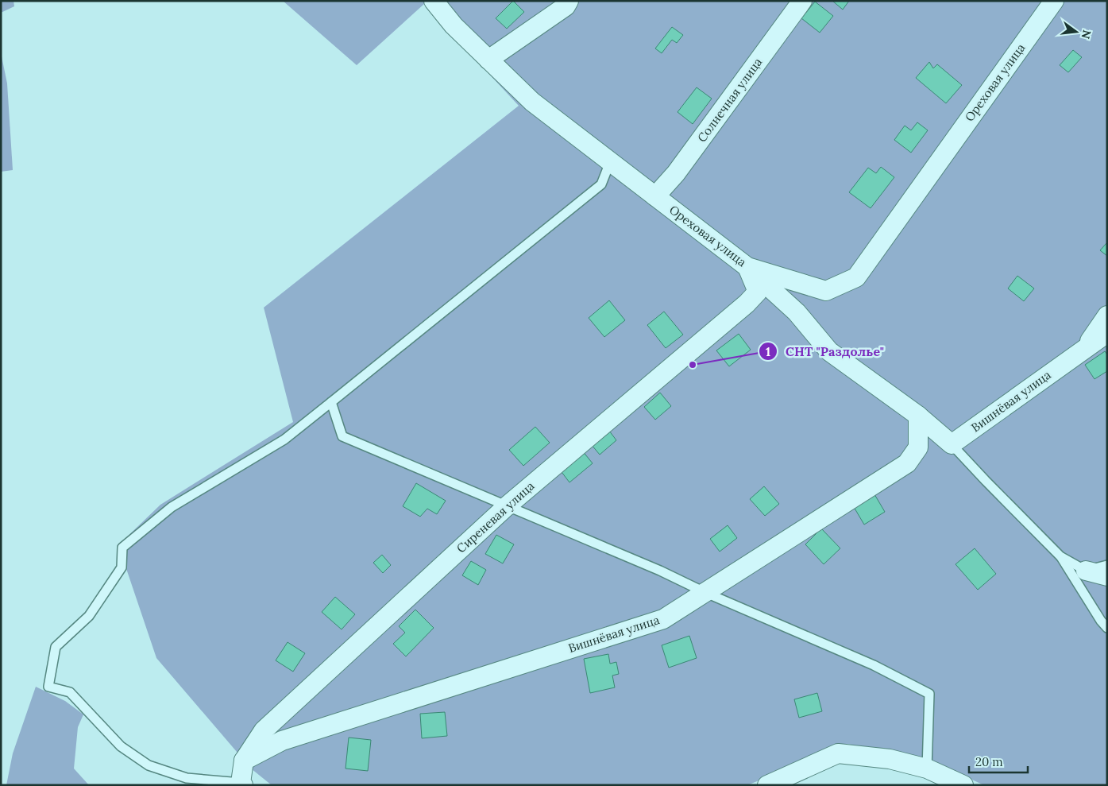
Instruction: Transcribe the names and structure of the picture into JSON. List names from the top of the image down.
{
  "streets": {
    "street": [
      "Ореховая улица",
      "Солнечная улица",
      "Вишнёвая улица",
      "Сиреневая улица"
    ]
  },
  "crossings": [
    ["Ореховая улица", "Солнечная улица"],
    ["Ореховая улица", "Сиреневая улица"],
    ["Вишнёвая улица", "Сиреневая улица"]
  ],
  "places": ["СНТ \"Раздолье\""],
  "scale_bar": "20 m",
  "north": "right"
}
